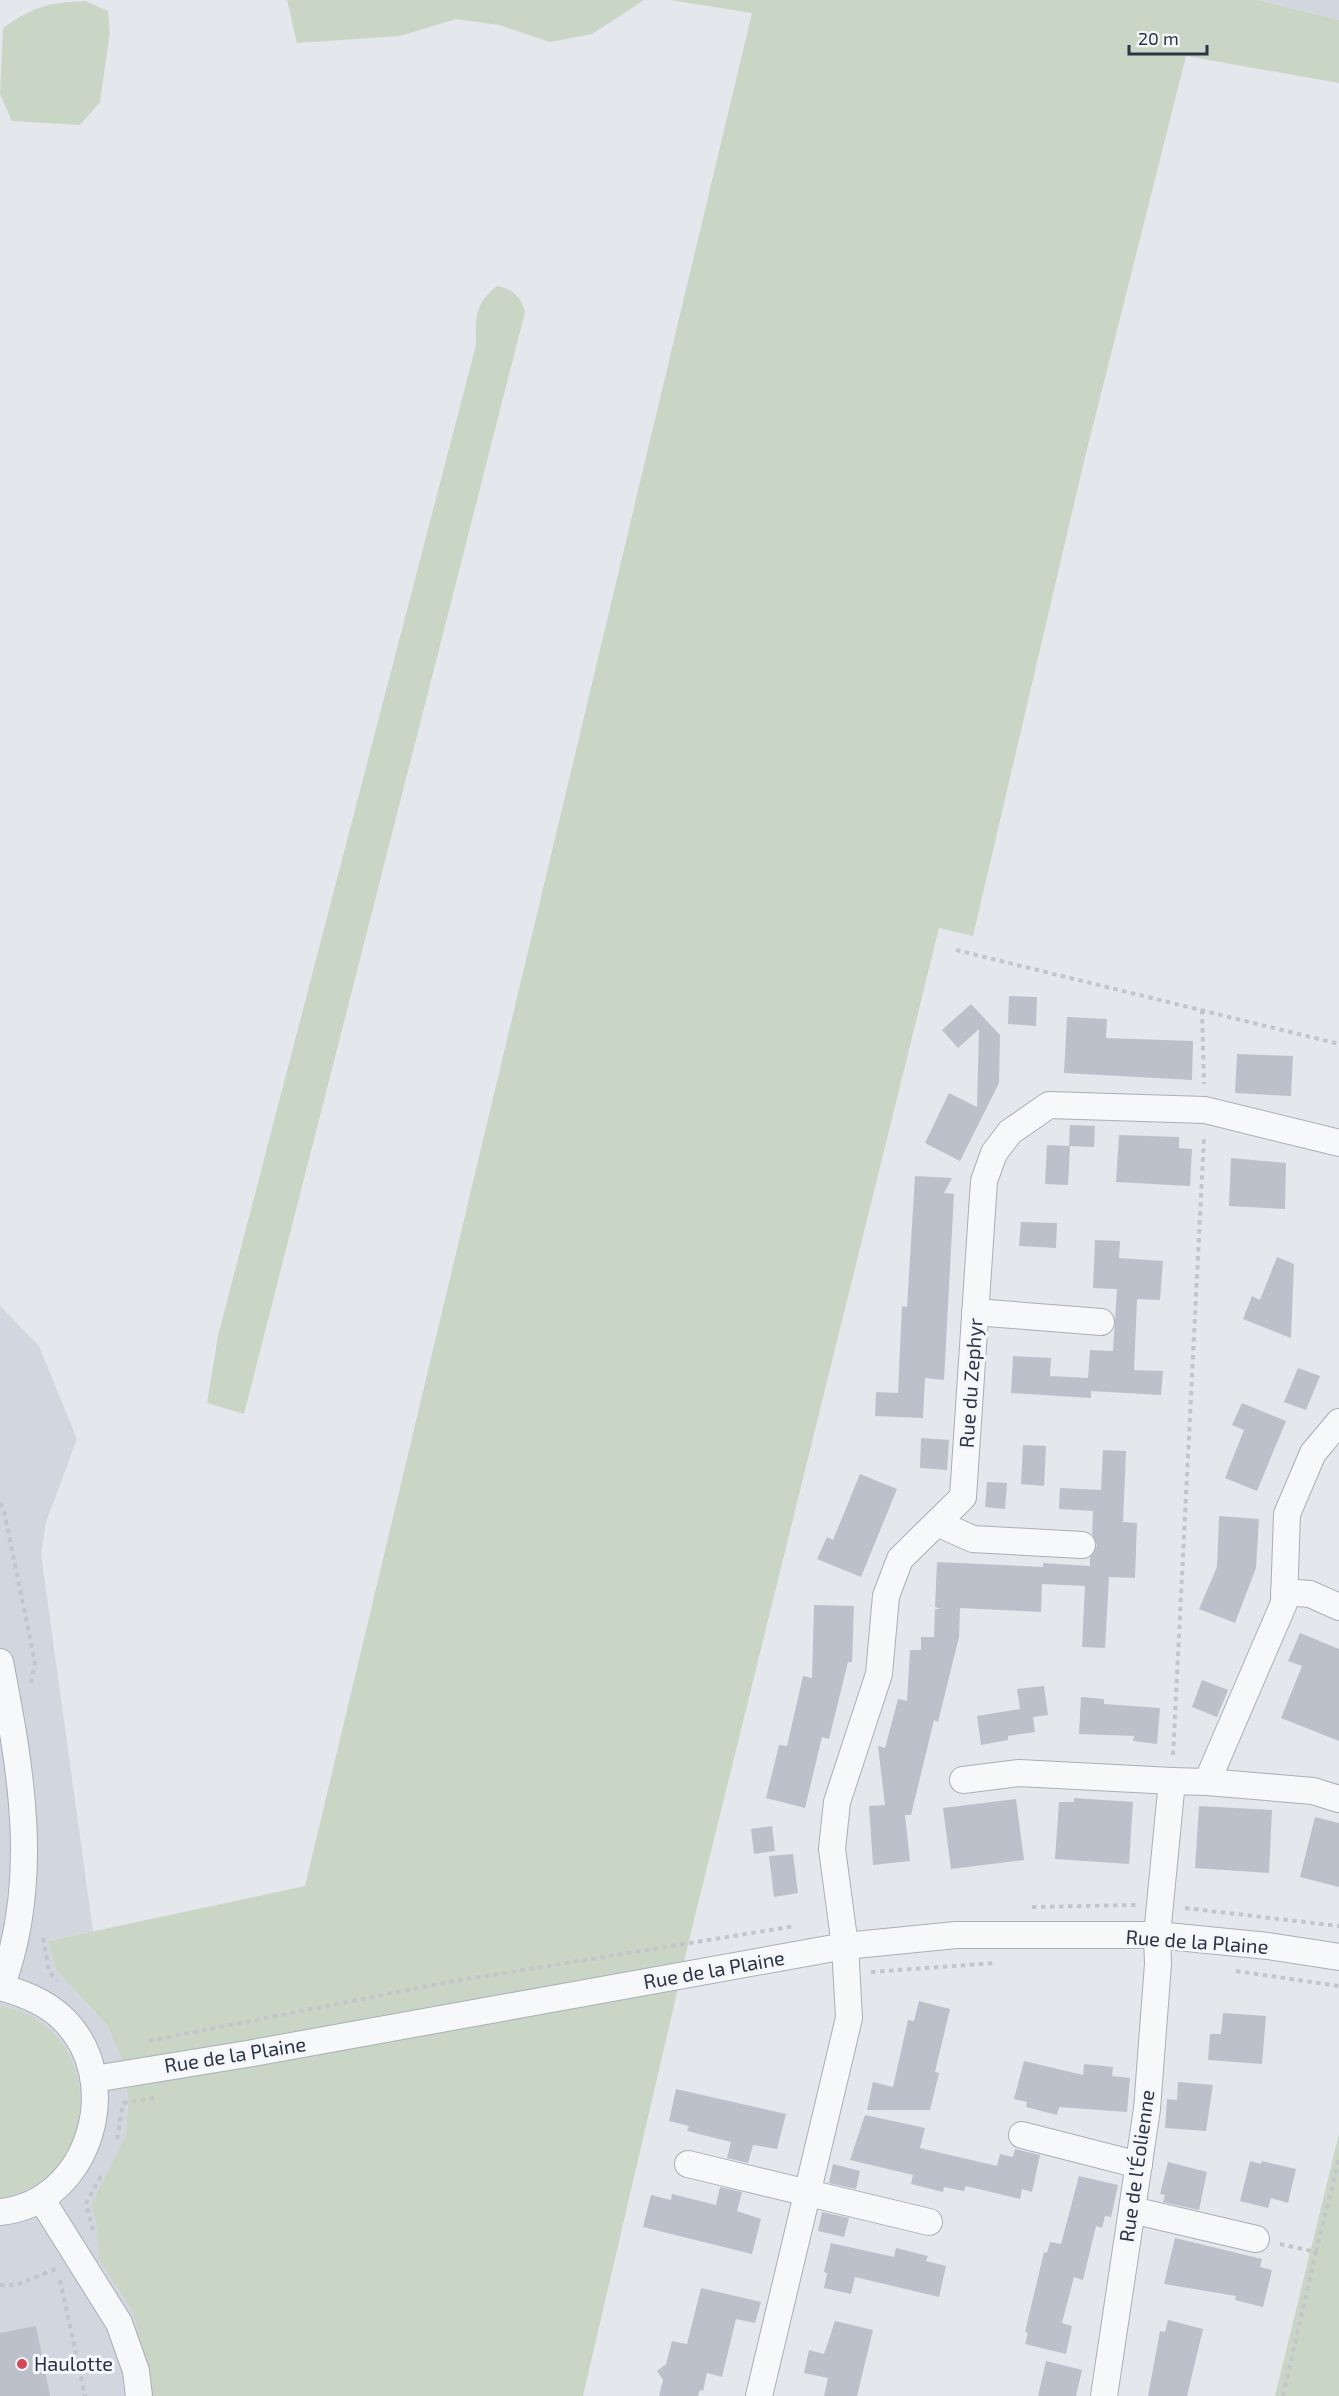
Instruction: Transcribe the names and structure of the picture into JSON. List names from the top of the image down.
{
  "streets": {
    "street": ["Rue du Zephyr", "Rue de la Plaine", "Rue de l'Éolienne"]
  },
  "crossings": [
    ["Rue du Zephyr", "Rue de la Plaine"],
    ["Rue de la Plaine", "Rue de l'Éolienne"]
  ],
  "places": ["Haulotte"],
  "scale_bar": "20 m"
}
